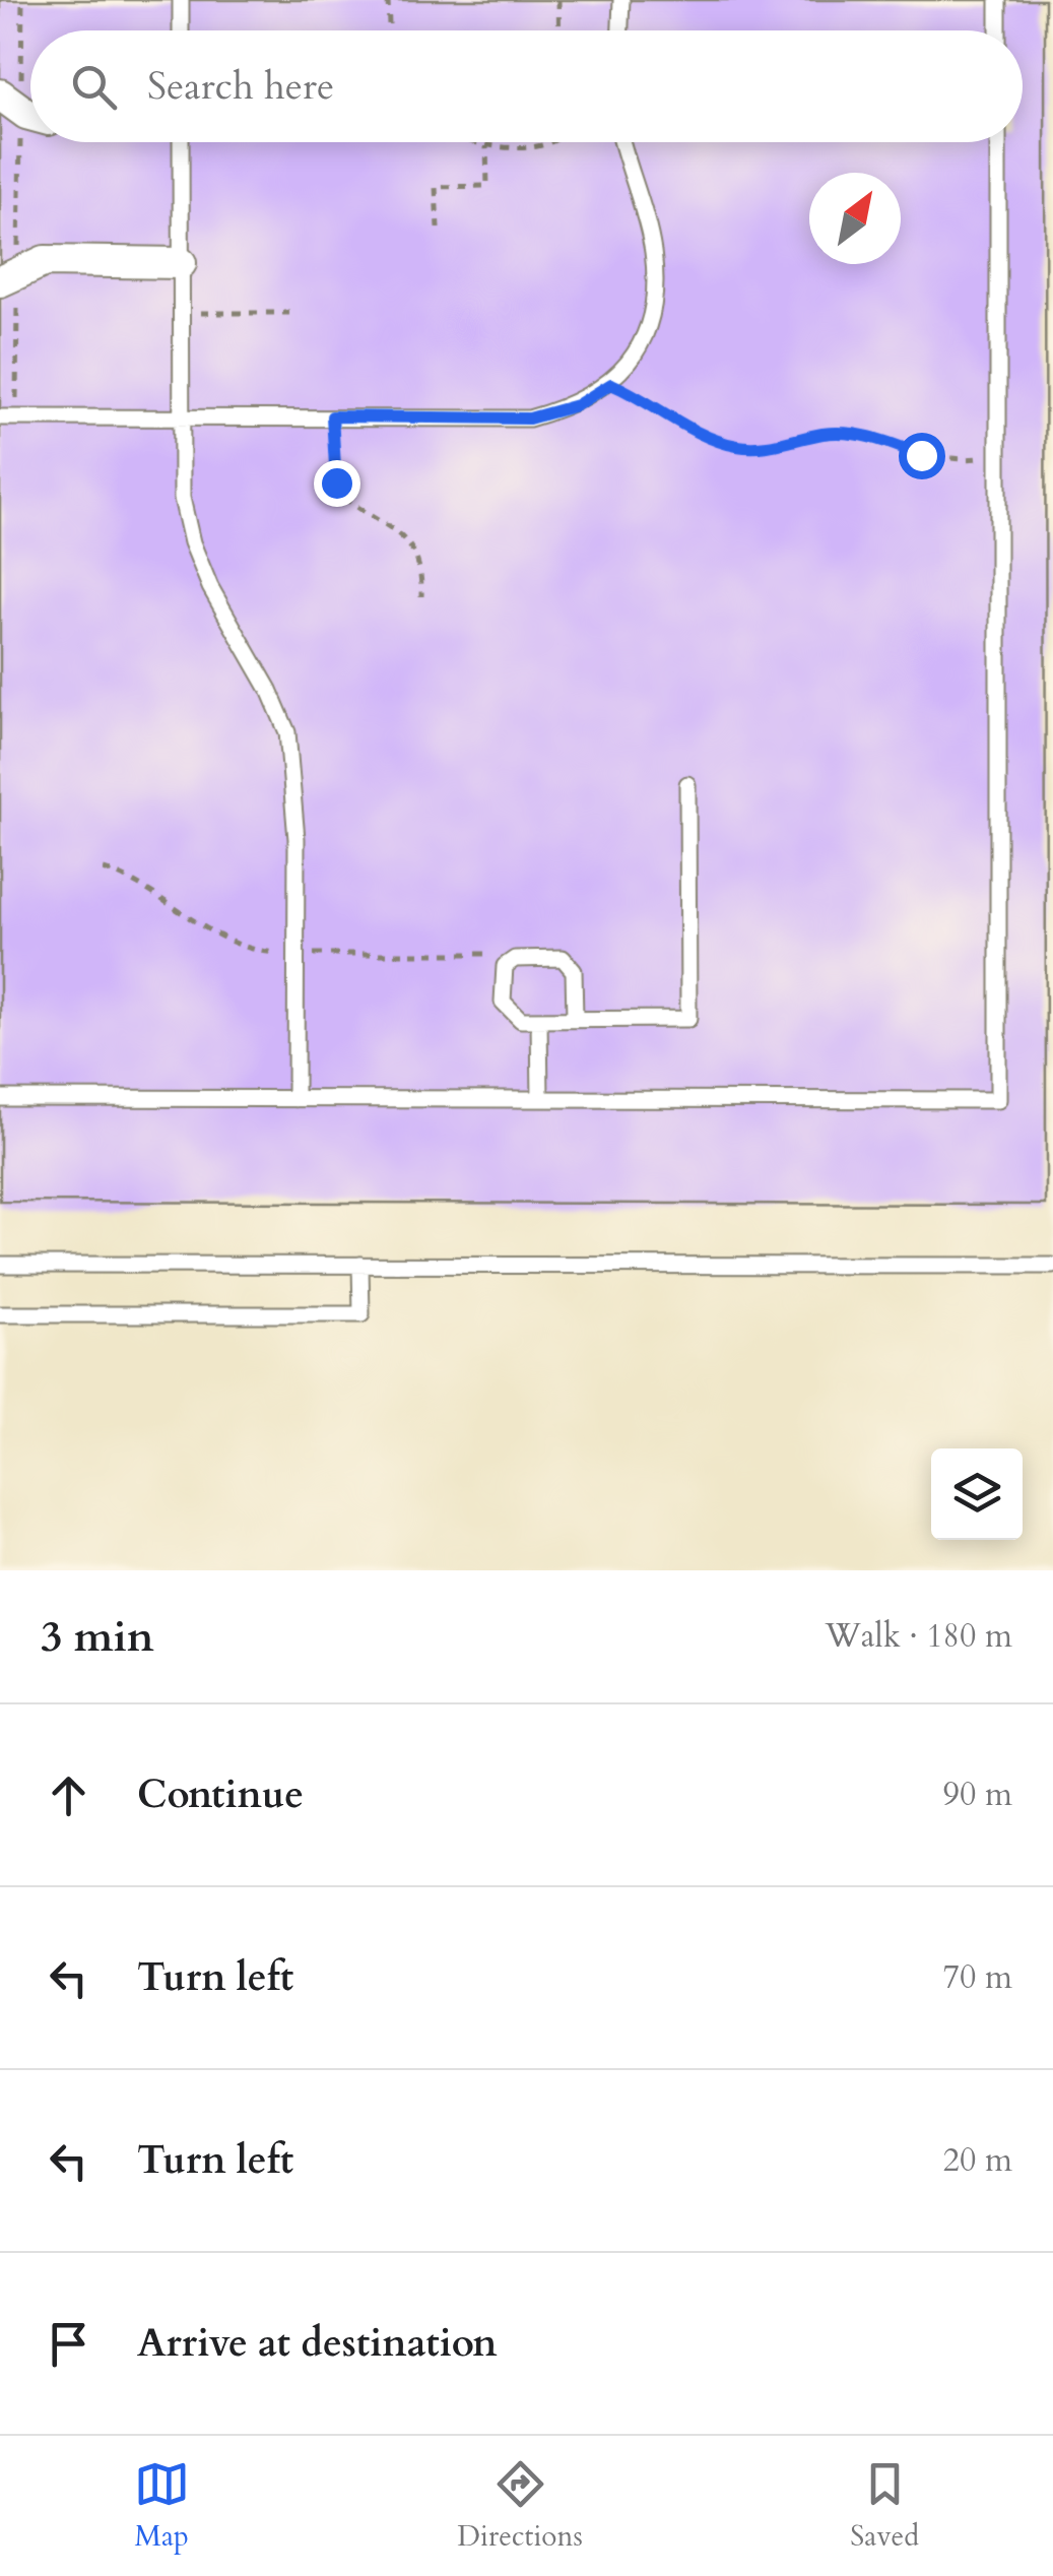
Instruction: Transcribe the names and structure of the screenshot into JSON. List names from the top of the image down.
{
  "north": "top right",
  "page": {
    "search": "Search here",
    "heading": ["3 min", "Walk · 180 m"],
    "list": [
      ["Continue", "90 m"],
      ["Turn left", "70 m"],
      ["Turn left", "20 m"],
      "Arrive at destination"
    ],
    "nav": ["Map", "Directions", "Saved"]
  }
}
